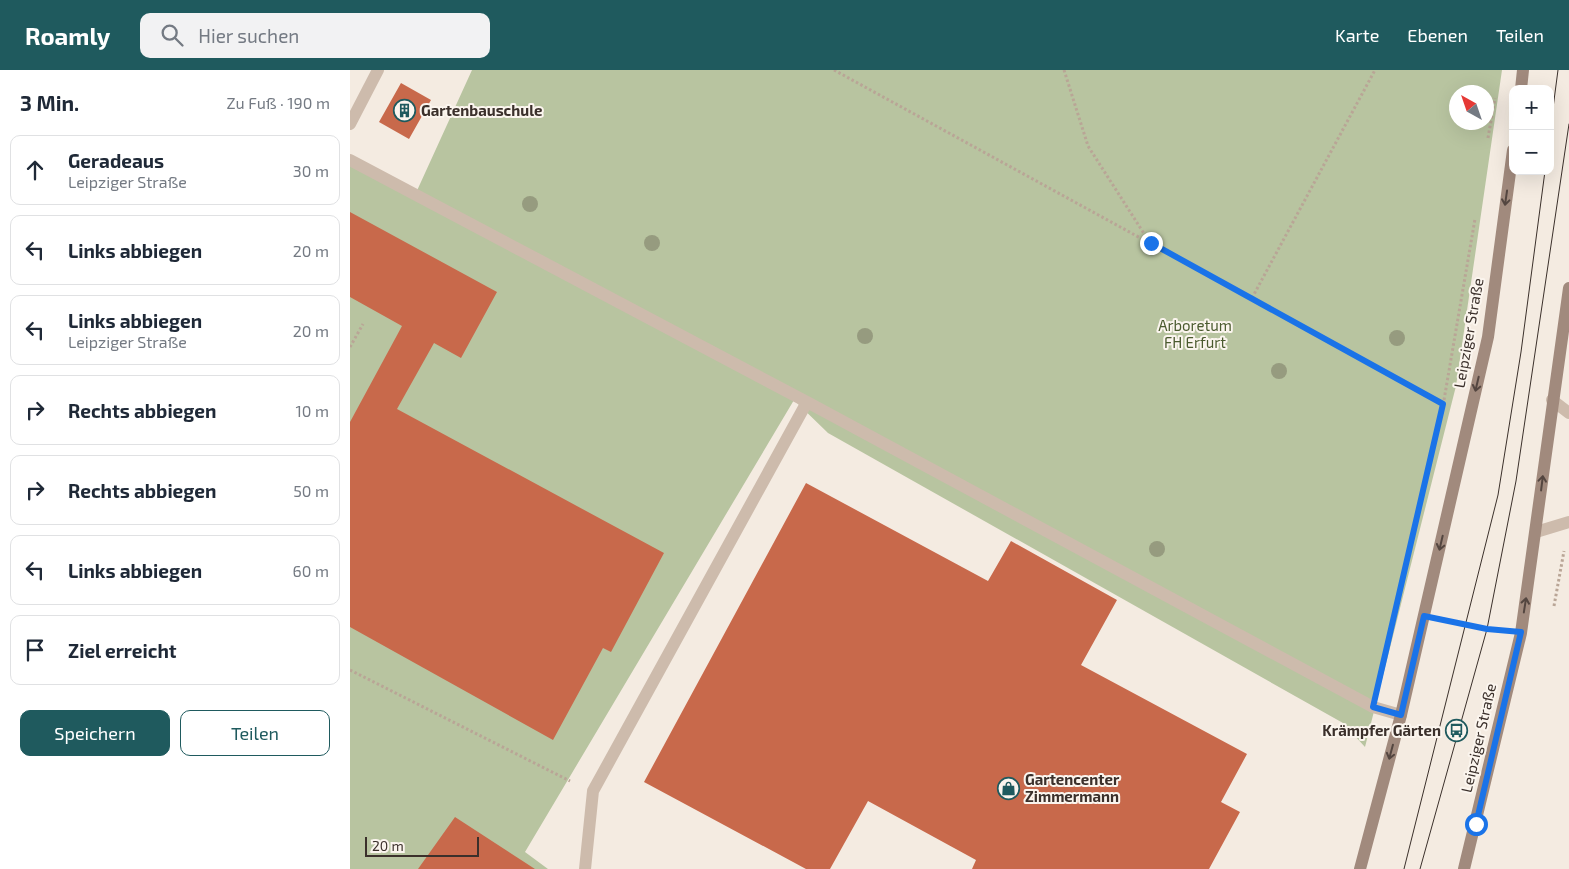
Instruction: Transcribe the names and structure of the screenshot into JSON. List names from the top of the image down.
{
  "streets": {
    "main road": ["Leipziger Straße"]
  },
  "parks": ["Arboretum FH Erfurt"],
  "places": {
    "building": ["Gartenbauschule"],
    "bus stop": ["Krämpfer Gärten"],
    "shop": ["Gartencenter Zimmermann"]
  },
  "scale_bar": "20 m",
  "north": "top left",
  "page": {
    "header": "Roamly",
    "search": "Hier suchen",
    "nav": ["Karte", "Ebenen", "Teilen"],
    "heading": ["3 Min.", "Zu Fuß · 190 m"],
    "map_buttons": ["+", "−"],
    "list": [
      ["Geradeaus", "Leipziger Straße", "30 m"],
      ["Links abbiegen", "20 m"],
      ["Links abbiegen", "Leipziger Straße", "20 m"],
      ["Rechts abbiegen", "10 m"],
      ["Rechts abbiegen", "50 m"],
      ["Links abbiegen", "60 m"],
      "Ziel erreicht"
    ],
    "buttons": ["Speichern", "Teilen"],
    "scale": "20 m"
  }
}
